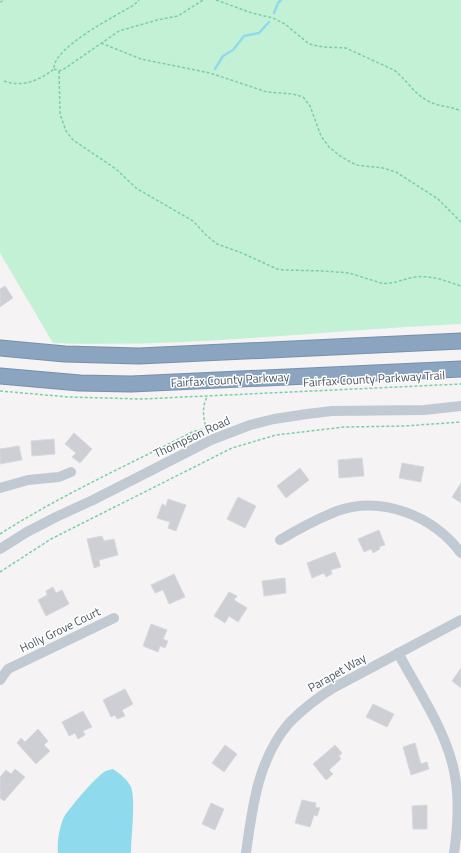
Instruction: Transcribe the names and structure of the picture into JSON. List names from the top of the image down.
{
  "streets": {
    "highway": ["Fairfax County Parkway"],
    "street": ["Thompson Road", "Holly Grove Court", "Parapet Way"],
    "path": ["Fairfax County Parkway Trail"]
  }
}
